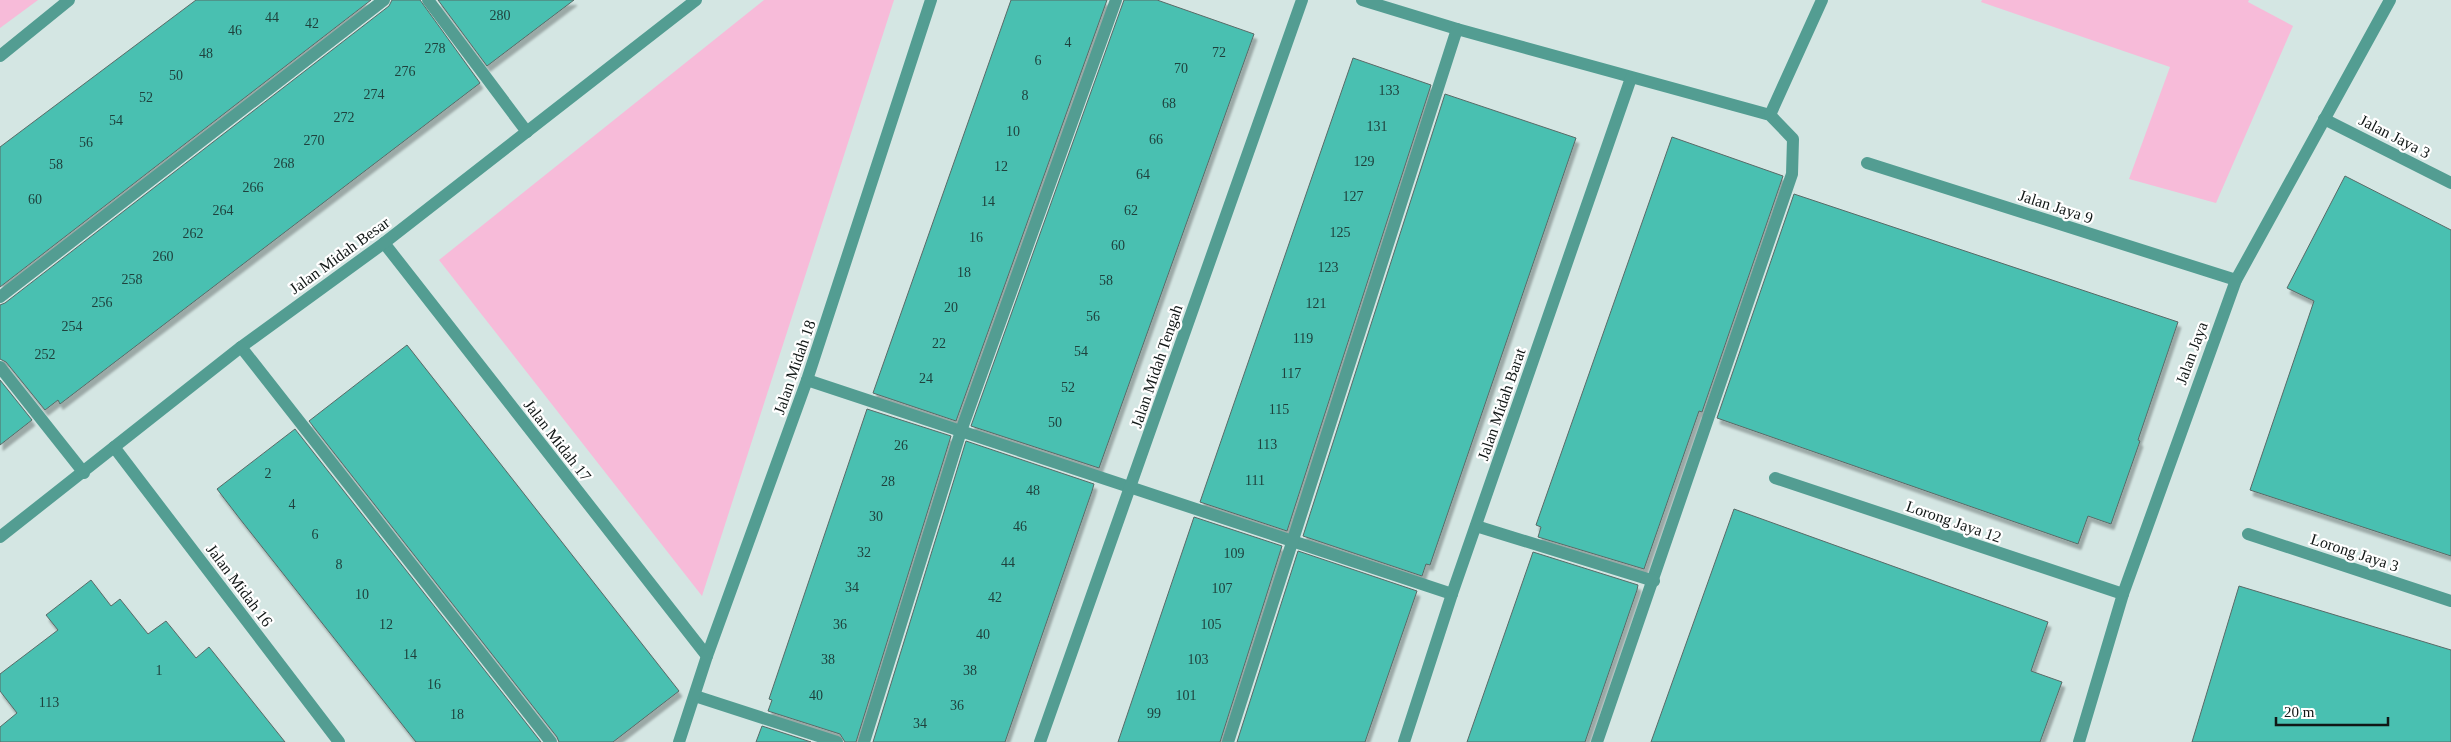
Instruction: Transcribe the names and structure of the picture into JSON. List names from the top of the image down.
{
  "streets": {
    "street": [
      "Jalan Jaya 3",
      "Jalan Jaya 9",
      "Jalan Midah Besar",
      "Jalan Jaya",
      "Jalan Midah Tengah",
      "Jalan Midah 18",
      "Jalan Midah Barat",
      "Jalan Midah 17",
      "Lorong Jaya 12",
      "Lorong Jaya 3",
      "Jalan Midah 16"
    ]
  },
  "crossings": [
    ["Jalan Jaya 3", "Jalan Jaya"],
    ["Jalan Jaya 9", "Jalan Jaya"],
    ["Jalan Midah Besar", "Jalan Midah 17"],
    ["Jalan Midah Besar", "Jalan Midah 16"],
    ["Jalan Jaya", "Lorong Jaya 12"],
    ["Jalan Midah 18", "Jalan Midah 17"]
  ],
  "house_numbers": [
    "280",
    "44",
    "42",
    "46",
    "4",
    "278",
    "72",
    "48",
    "6",
    "70",
    "276",
    "50",
    "133",
    "274",
    "8",
    "52",
    "68",
    "272",
    "54",
    "131",
    "10",
    "66",
    "270",
    "56",
    "129",
    "268",
    "58",
    "12",
    "64",
    "266",
    "127",
    "60",
    "14",
    "264",
    "62",
    "125",
    "262",
    "16",
    "60",
    "260",
    "123",
    "18",
    "258",
    "58",
    "256",
    "121",
    "20",
    "56",
    "254",
    "119",
    "22",
    "54",
    "252",
    "117",
    "24",
    "52",
    "115",
    "50",
    "113",
    "26",
    "2",
    "111",
    "28",
    "48",
    "4",
    "30",
    "46",
    "6",
    "32",
    "109",
    "44",
    "8",
    "34",
    "107",
    "10",
    "42",
    "12",
    "36",
    "105",
    "40",
    "14",
    "38",
    "103",
    "1",
    "38",
    "16",
    "40",
    "101",
    "113",
    "36",
    "99",
    "18",
    "34"
  ],
  "scale_bar": "20 m"
}
